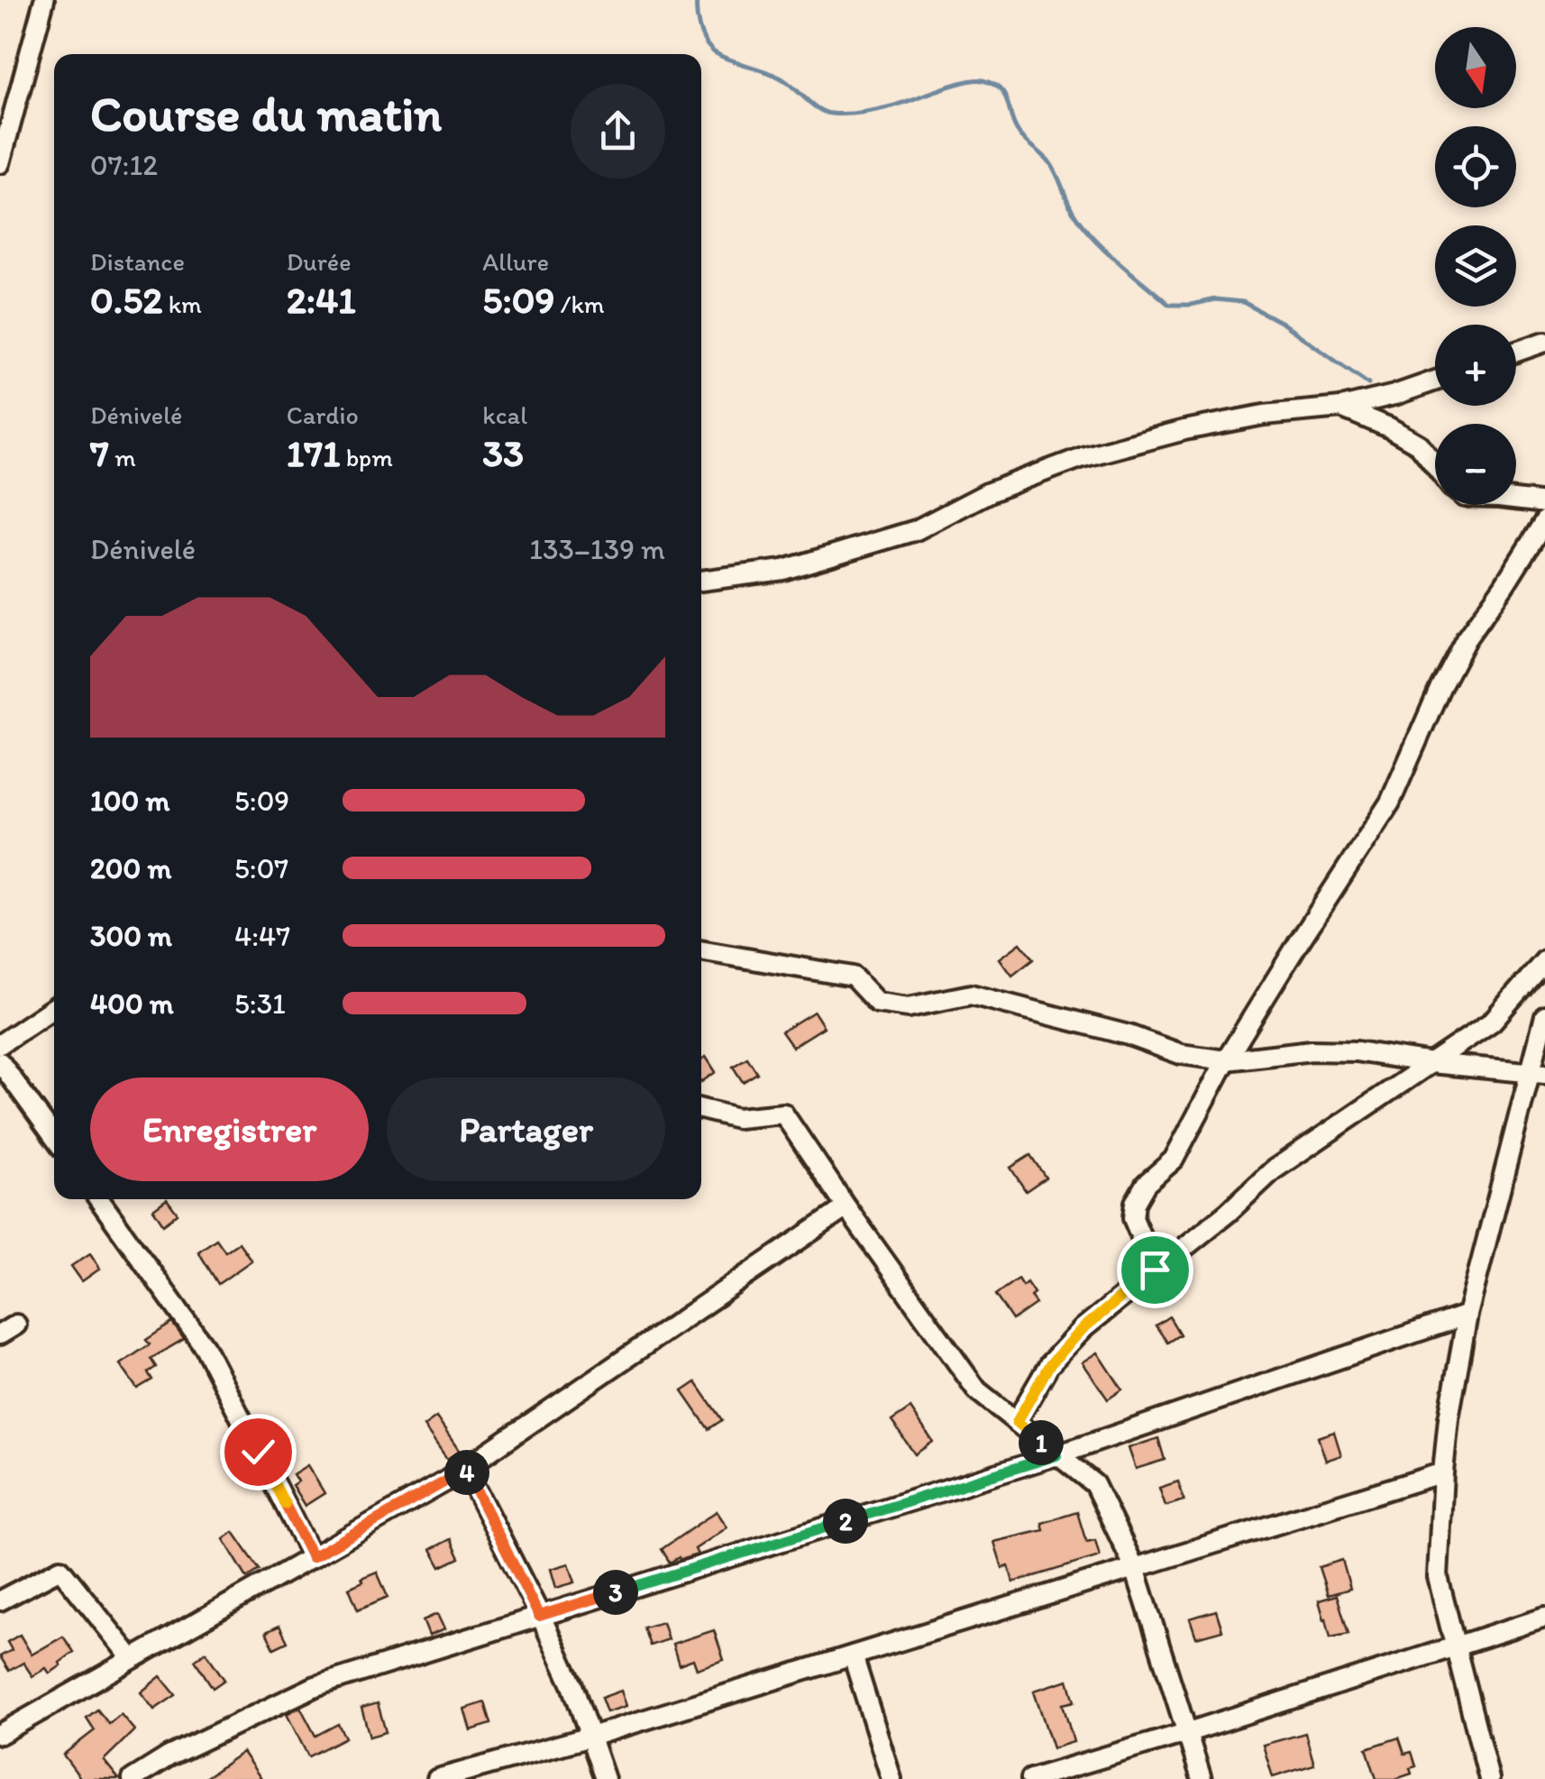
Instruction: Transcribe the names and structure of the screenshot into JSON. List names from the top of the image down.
{
  "north": "bottom",
  "page": {
    "map_buttons": ["+", "−"],
    "heading": ["Course du matin", "07:12"],
    "stats": [
      ["Distance", "0.52 km"],
      ["Durée", "2:41"],
      ["Allure", "5:09 /km"],
      ["Dénivelé", "7 m"],
      ["Cardio", "171 bpm"],
      ["kcal", "33"]
    ],
    "chart": ["Dénivelé", "133–139 m"],
    "list": [
      {
        "name": "100 m",
        "note": "5:09"
      },
      {
        "name": "200 m",
        "note": "5:07"
      },
      {
        "name": "300 m",
        "note": "4:47"
      },
      {
        "name": "400 m",
        "note": "5:31"
      }
    ],
    "buttons": ["Enregistrer", "Partager"],
    "pins": [
      "1",
      "4",
      "2",
      "3"
    ]
  }
}
